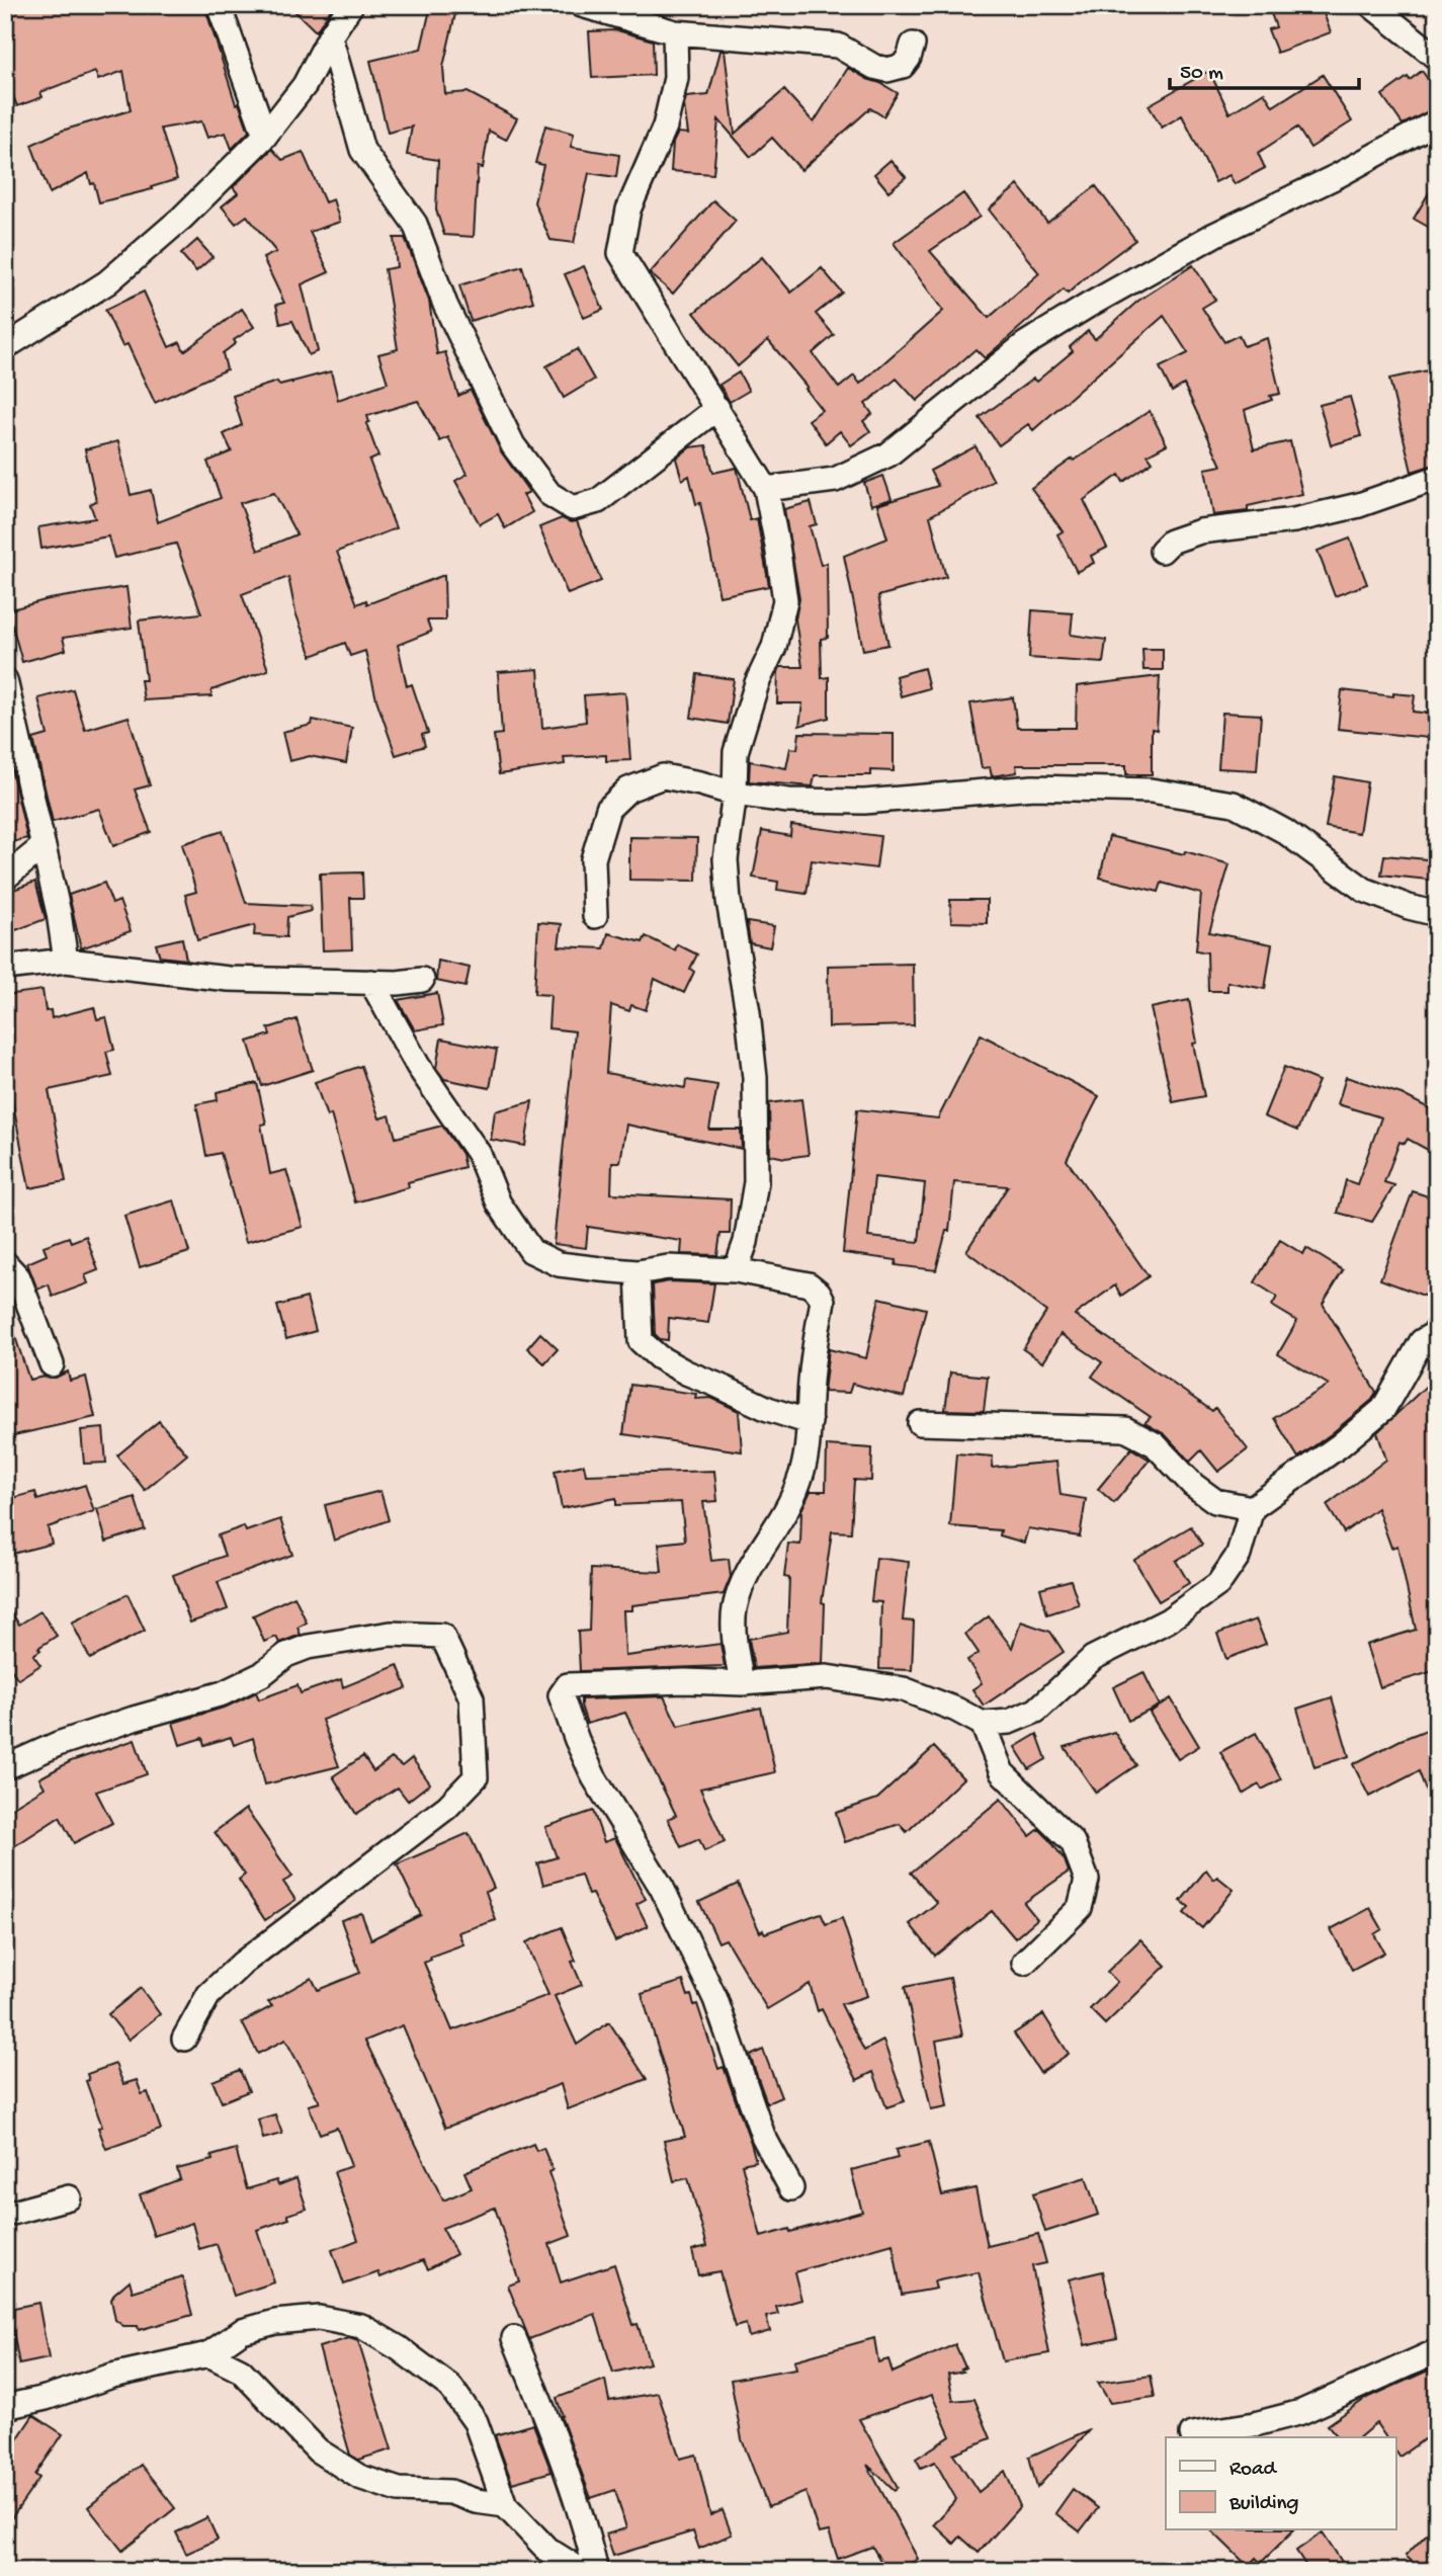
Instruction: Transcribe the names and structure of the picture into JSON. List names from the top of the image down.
{
  "legend": ["Road", "Building"],
  "scale_bar": "50 m"
}
